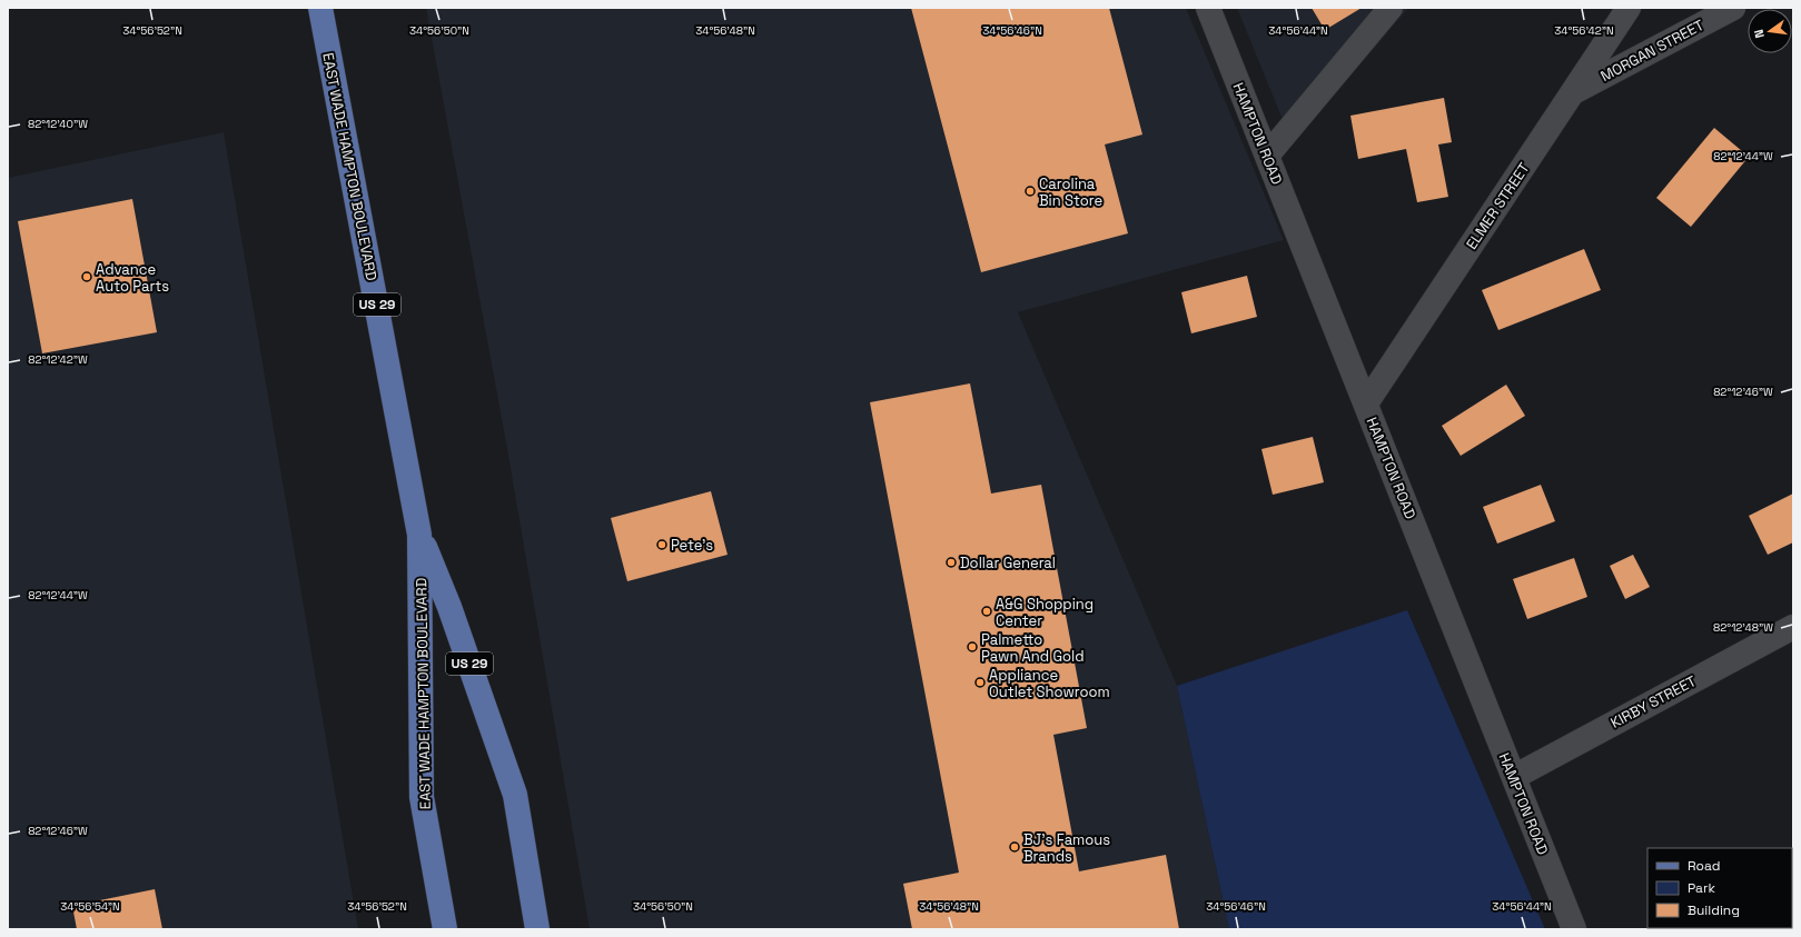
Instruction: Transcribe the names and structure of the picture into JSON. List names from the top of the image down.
{
  "streets": {
    "main road": ["EAST WADE HAMPTON BOULEVARD", "US 29"],
    "street": [
      "MORGAN STREET",
      "HAMPTON ROAD",
      "ELMER STREET",
      "KIRBY STREET"
    ]
  },
  "crossings": [
    ["MORGAN STREET", "ELMER STREET"],
    ["HAMPTON ROAD", "ELMER STREET"],
    ["HAMPTON ROAD", "KIRBY STREET"]
  ],
  "places": [
    "Carolina Bin Store",
    "Advance Auto Parts",
    "Pete's",
    "Dollar General",
    "A&G Shopping Center",
    "Palmetto Pawn And Gold",
    "Appliance Outlet Showroom",
    "BJ's Famous Brands"
  ],
  "legend": ["Road", "Park", "Building"],
  "north": "left",
  "coordinates": [
    "34°56'48\"N",
    "34°56'46\"N",
    "34°56'44\"N",
    "34°56'42\"N",
    "34°56'52\"N",
    "34°56'50\"N",
    "82°12'40\"W",
    "82°12'44\"W",
    "82°12'42\"W",
    "82°12'46\"W",
    "82°12'48\"W",
    "34°56'54\"N"
  ]
}
